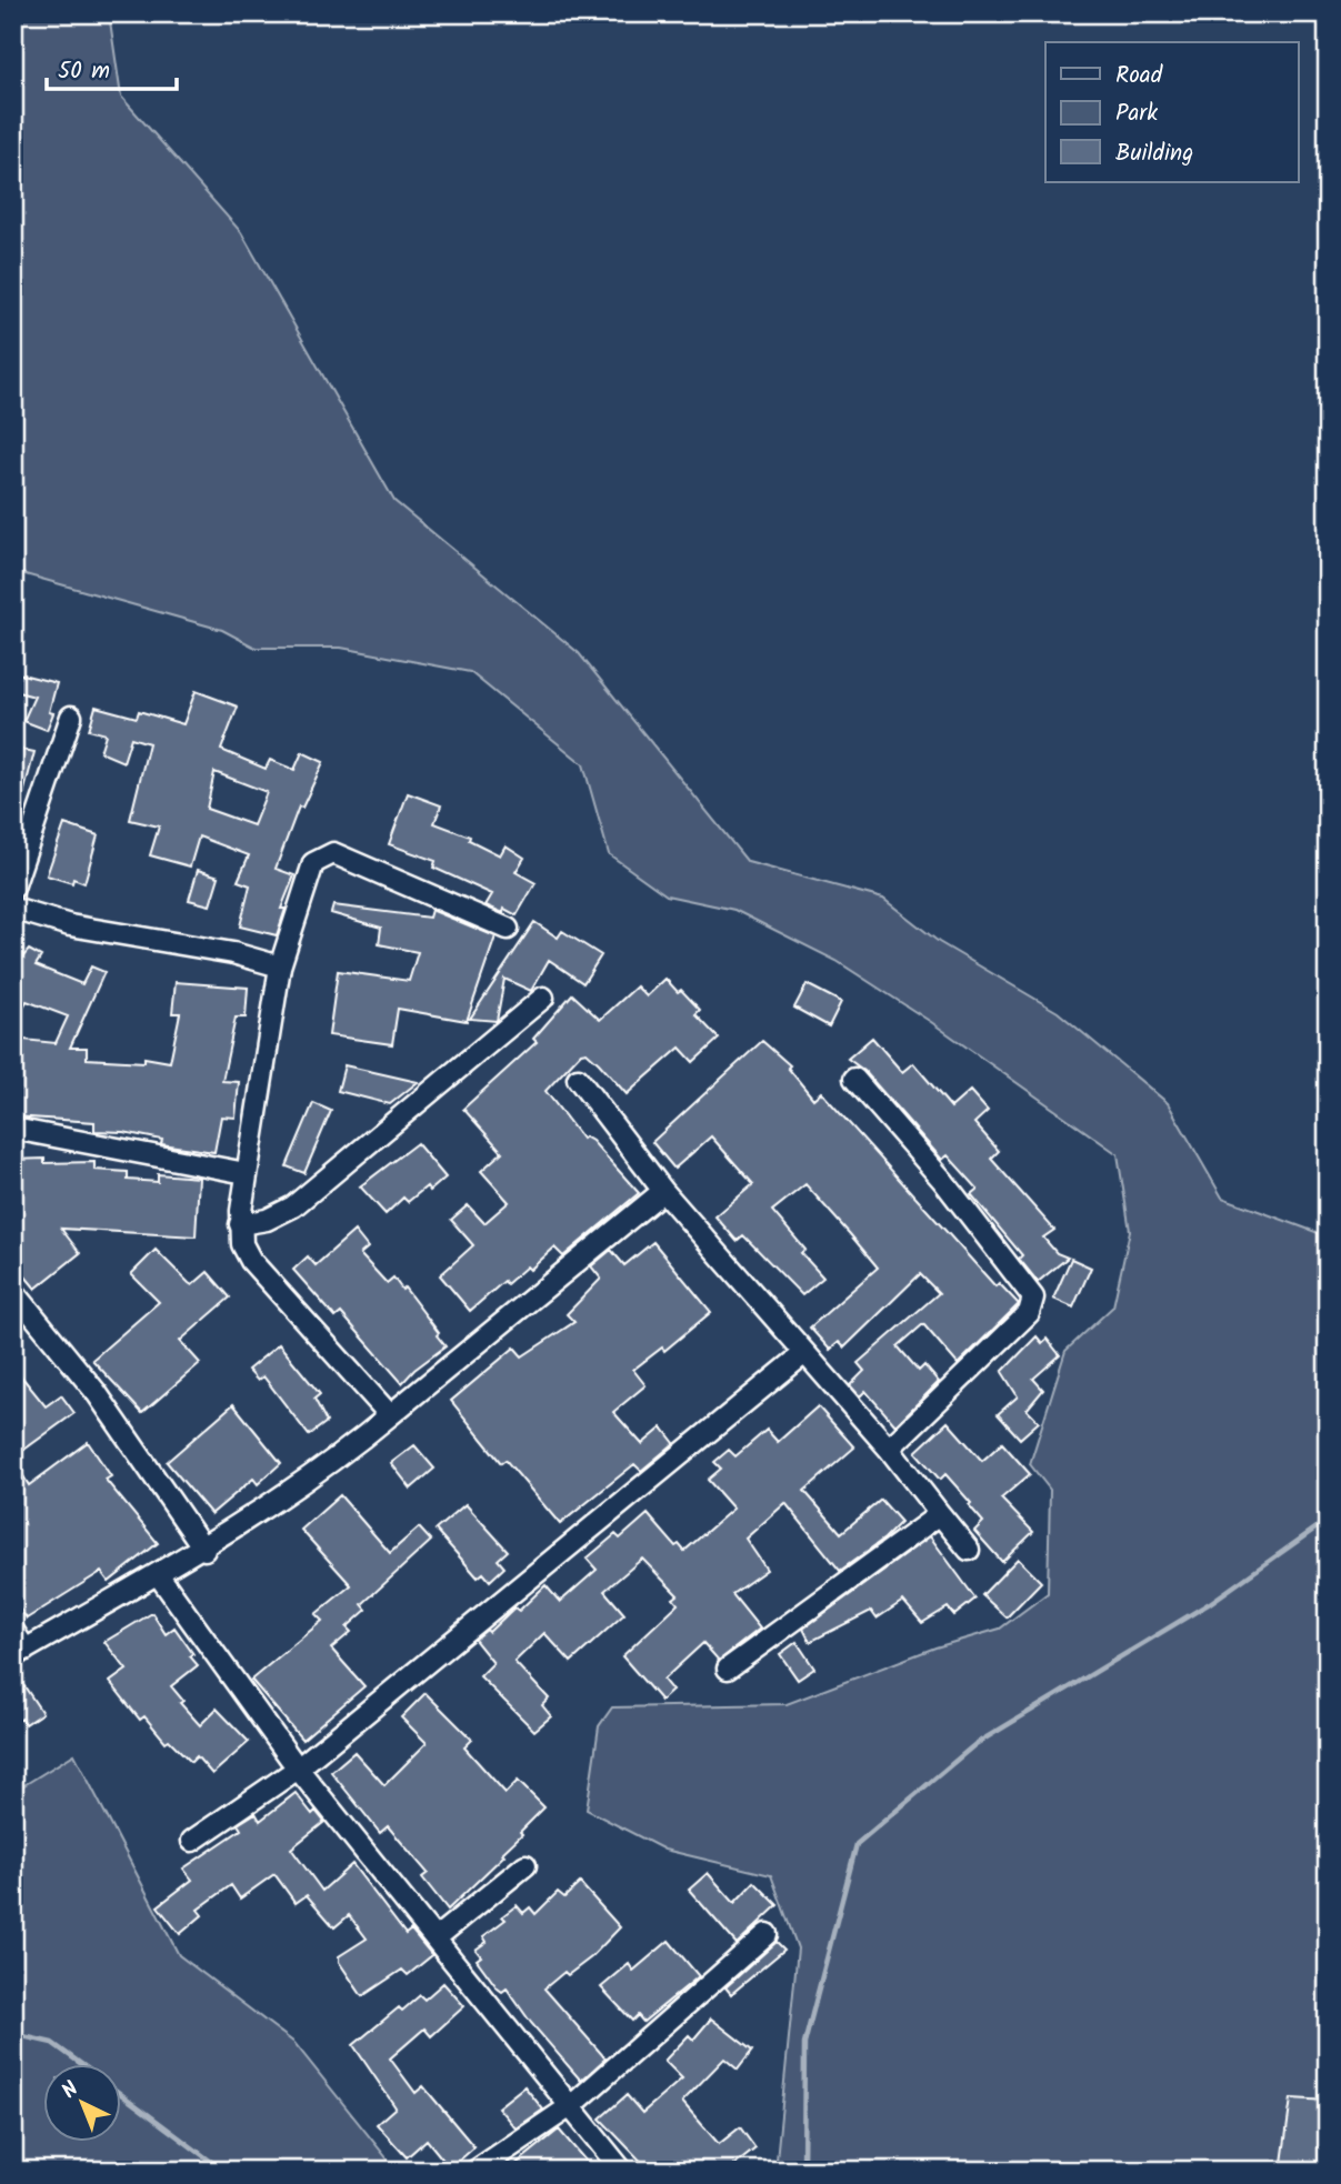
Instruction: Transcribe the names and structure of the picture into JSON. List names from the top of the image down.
{
  "legend": ["Road", "Park", "Building"],
  "scale_bar": "50 m",
  "north": "top left"
}
